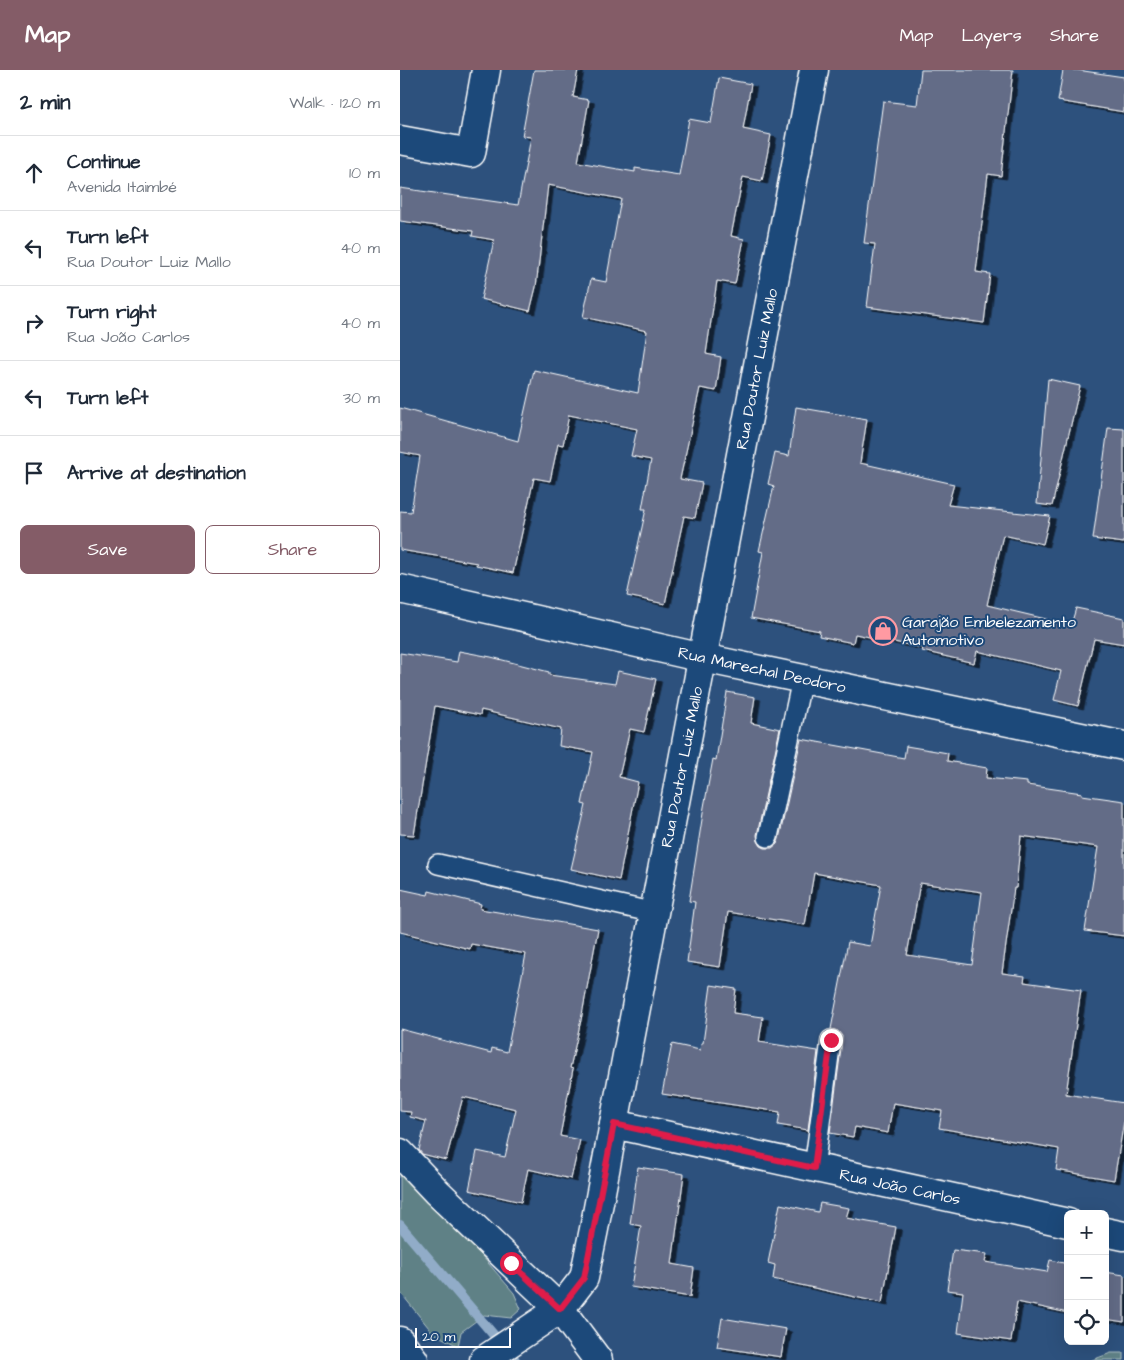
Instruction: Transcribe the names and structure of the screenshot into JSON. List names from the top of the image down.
{
  "streets": {
    "street": ["Rua Doutor Luiz Mallo", "Rua Marechal Deodoro", "Rua João Carlos"]
  },
  "crossings": [
    ["Rua Doutor Luiz Mallo", "Rua Marechal Deodoro"],
    ["Rua Doutor Luiz Mallo", "Rua João Carlos"]
  ],
  "places": {
    "shop": ["Garajão Embelezamento Automotivo"]
  },
  "scale_bar": "20 m",
  "page": {
    "header": "Map",
    "nav": ["Map", "Layers", "Share"],
    "heading": ["2 min", "Walk · 120 m"],
    "list": [
      ["Continue", "Avenida Itaimbé", "10 m"],
      ["Turn left", "Rua Doutor Luiz Mallo", "40 m"],
      ["Turn right", "Rua João Carlos", "40 m"],
      ["Turn left", "30 m"],
      "Arrive at destination"
    ],
    "buttons": ["Save", "Share"],
    "map_buttons": ["+", "−"],
    "scale": "20 m"
  }
}
